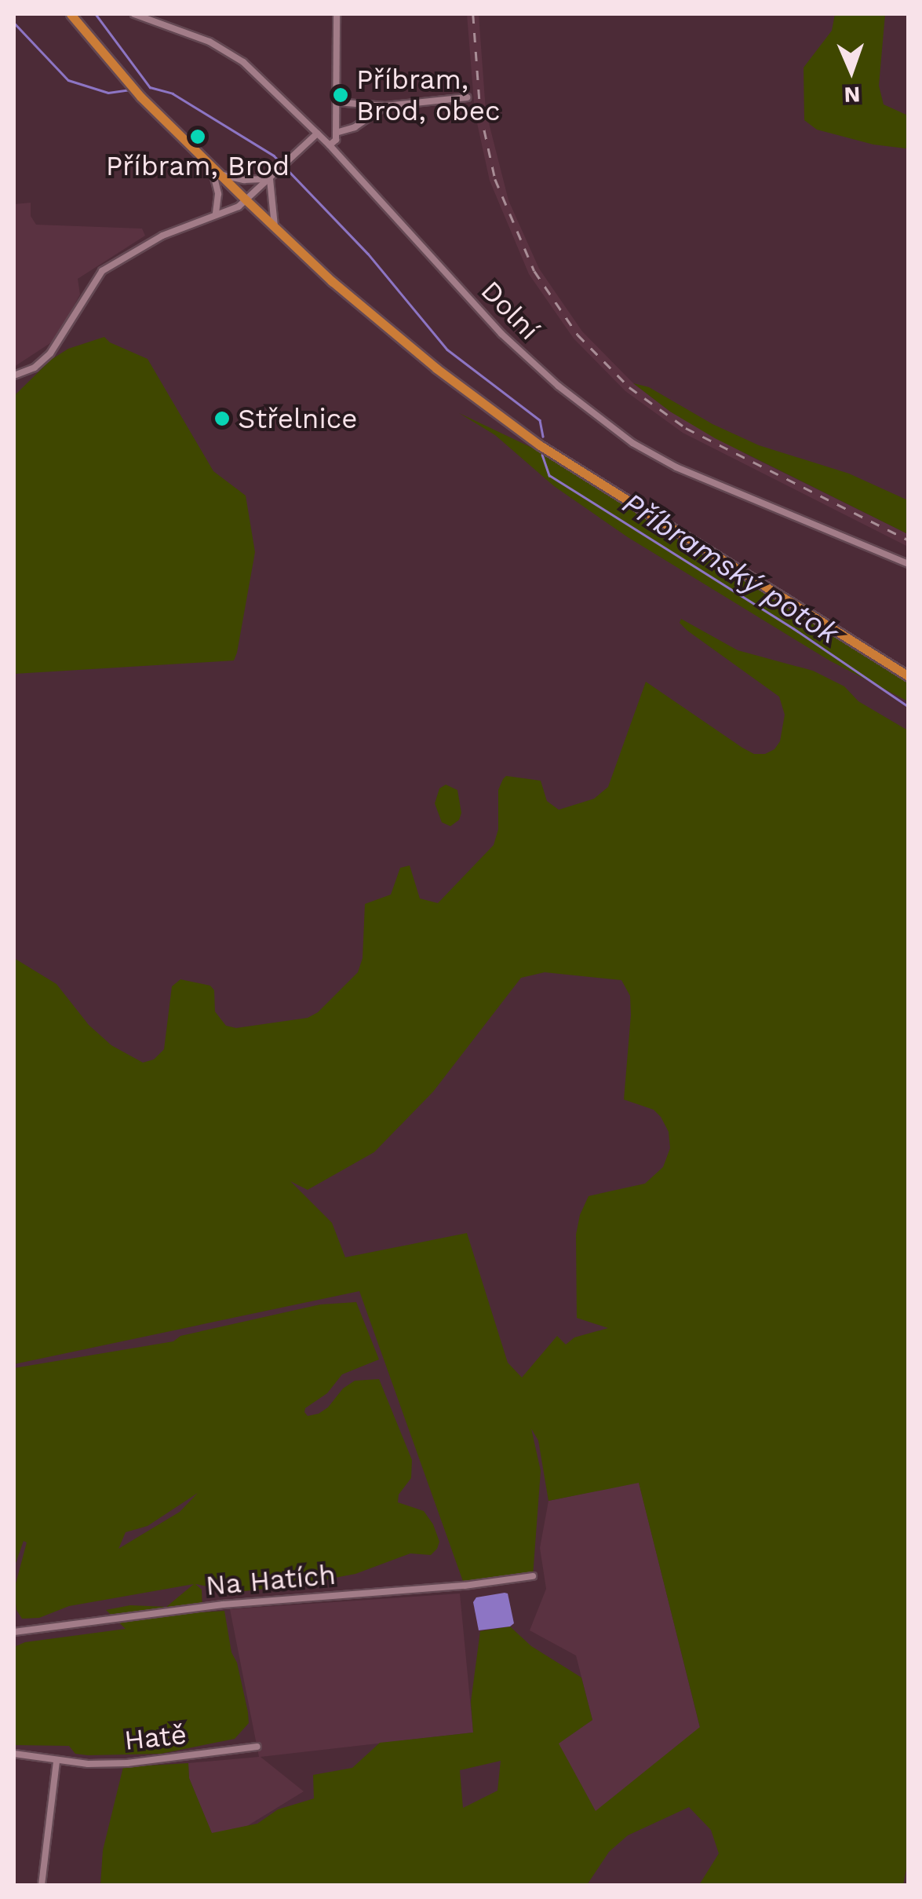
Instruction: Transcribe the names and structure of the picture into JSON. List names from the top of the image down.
{
  "streets": {
    "street": ["Dolní", "Na Hatích", "Hatě"]
  },
  "water": ["Příbramský potok"],
  "places": ["Příbram, Brod, obec", "Příbram, Brod", "Střelnice"],
  "north": "bottom"
}
